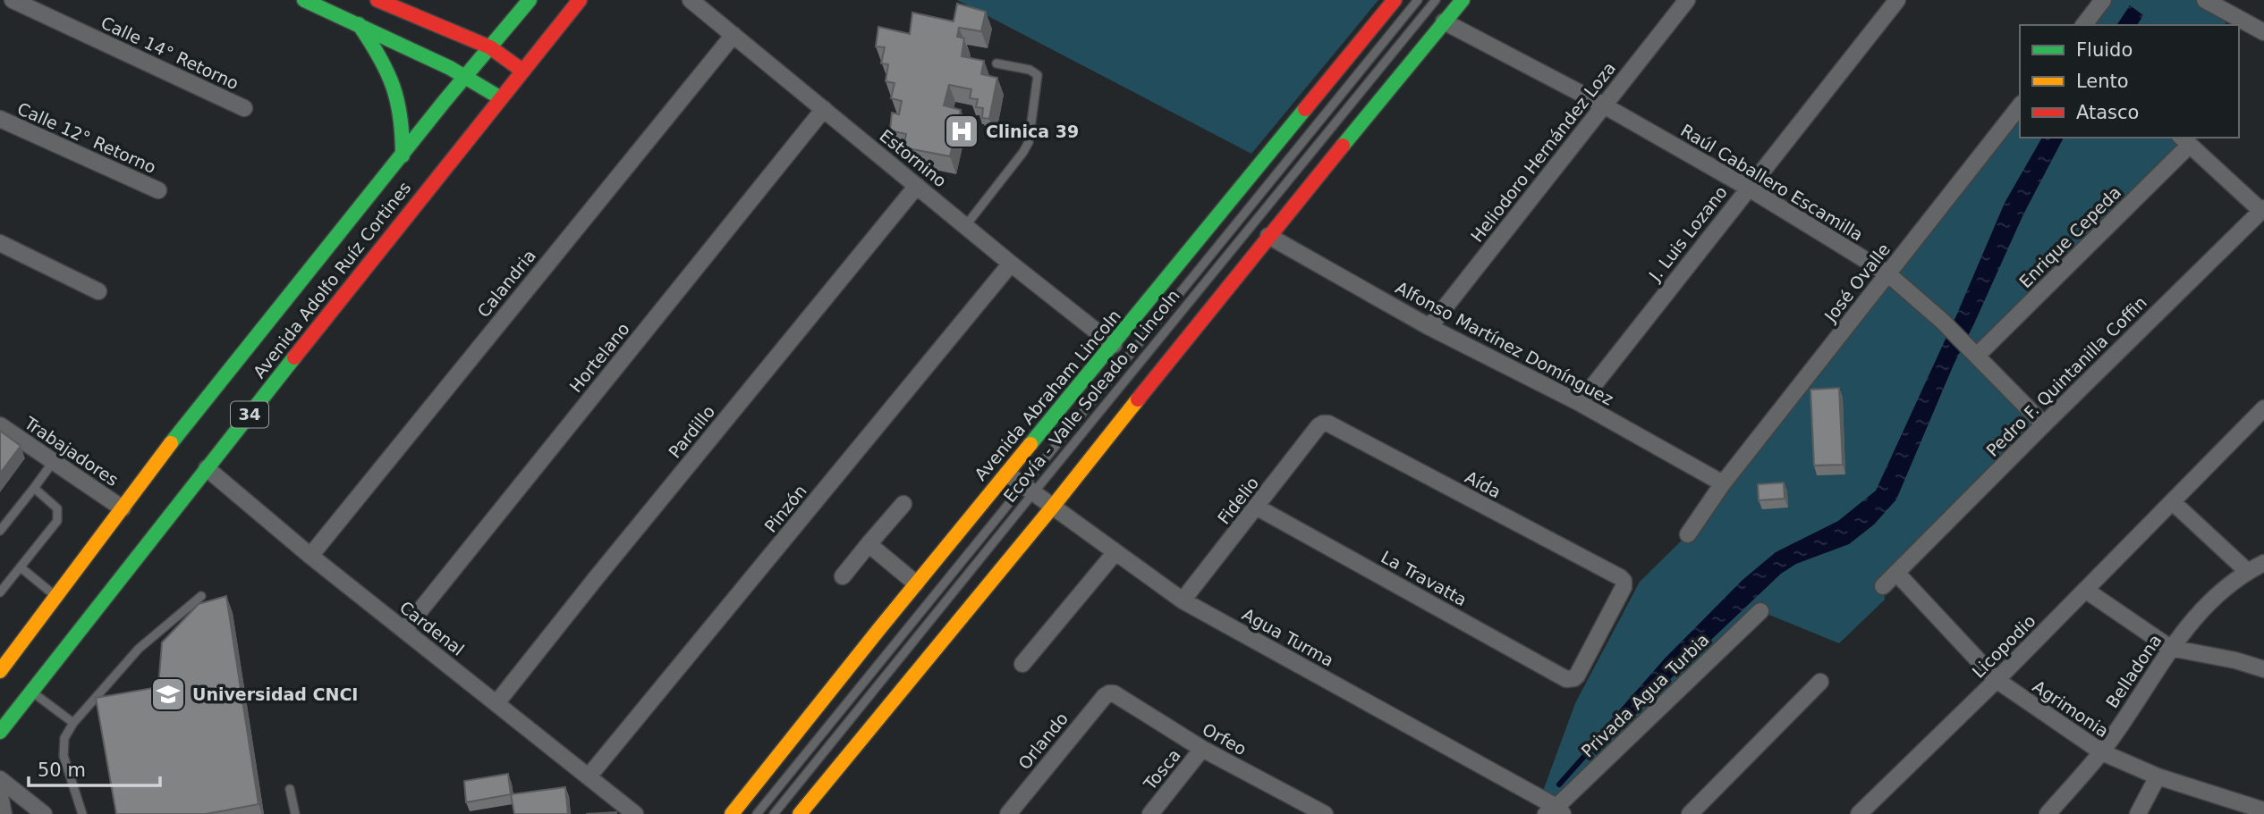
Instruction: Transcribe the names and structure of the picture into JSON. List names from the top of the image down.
{
  "streets": {
    "main road": ["Avenida Adolfo Ruíz Cortines", "Avenida Abraham Lincoln", "34"],
    "street": [
      "Calle 14° Retorno",
      "Calle 12° Retorno",
      "Heliodoro Hernández Loza",
      "Estornino",
      "Raúl Caballero Escamilla",
      "J. Luis Lozano",
      "Enrique Cepeda",
      "José Ovalle",
      "Calandria",
      "Alfonso Martínez Domínguez",
      "Hortelano",
      "Pedro F. Quintanilla Coffin",
      "Pardillo",
      "Trabajadores",
      "Aída",
      "Fidelio",
      "Pinzón",
      "La Travatta",
      "Cardenal",
      "Agua Turma",
      "Licopodio",
      "Belladona",
      "Privada Agua Turbia",
      "Agrimonia",
      "Orfeo",
      "Orlando",
      "Tosca"
    ],
    "lane": ["Ecovía - Valle Soleado a Lincoln"]
  },
  "crossings": [
    ["Heliodoro Hernández Loza", "Raúl Caballero Escamilla"],
    ["Heliodoro Hernández Loza", "Alfonso Martínez Domínguez"],
    ["Estornino", "Calandria"],
    ["Estornino", "Hortelano"],
    ["Estornino", "Avenida Abraham Lincoln"],
    ["Estornino", "Pardillo"],
    ["Estornino", "Pinzón"],
    ["Raúl Caballero Escamilla", "J. Luis Lozano"],
    ["Raúl Caballero Escamilla", "Enrique Cepeda"],
    ["Raúl Caballero Escamilla", "José Ovalle"],
    ["Raúl Caballero Escamilla", "Pedro F. Quintanilla Coffin"],
    ["J. Luis Lozano", "Alfonso Martínez Domínguez"],
    ["Avenida Adolfo Ruíz Cortines", "Trabajadores"],
    ["Avenida Adolfo Ruíz Cortines", "Cardenal"],
    ["José Ovalle", "Alfonso Martínez Domínguez"],
    ["Calandria", "Cardenal"],
    ["Hortelano", "Cardenal"],
    ["Pedro F. Quintanilla Coffin", "Agrimonia"],
    ["Avenida Abraham Lincoln", "Agua Turma"],
    ["Ecovía - Valle Soleado a Lincoln", "Agua Turma"],
    ["Pardillo", "Cardenal"],
    ["Aída", "Fidelio"],
    ["Aída", "La Travatta"],
    ["Fidelio", "La Travatta"],
    ["Fidelio", "Agua Turma"],
    ["Pinzón", "Cardenal"],
    ["Agua Turma", "Privada Agua Turbia"],
    ["Licopodio", "Agrimonia"],
    ["Belladona", "Agrimonia"],
    ["Orfeo", "Orlando"],
    ["Orfeo", "Tosca"]
  ],
  "places": {
    "hospital": ["Clinica 39"],
    "school or university": ["Universidad CNCI"]
  },
  "legend": ["Fluido", "Lento", "Atasco"],
  "scale_bar": "50 m"
}
